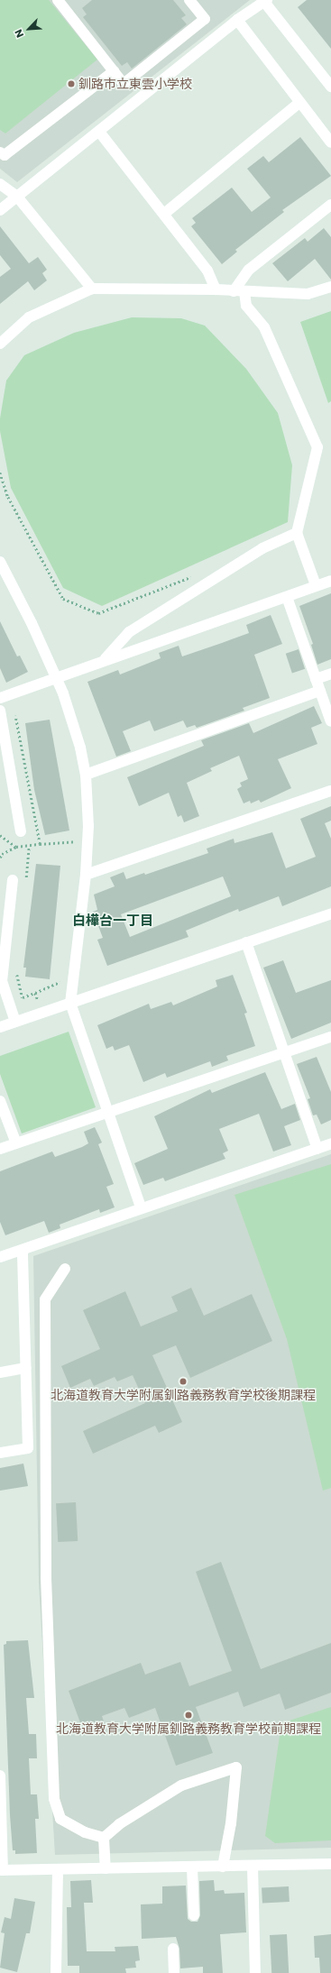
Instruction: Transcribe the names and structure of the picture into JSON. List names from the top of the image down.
{
  "districts": ["白樺台一丁目"],
  "places": ["釧路市立東雲小学校", "北海道教育大学附属釧路義務教育学校後期課程", "北海道教育大学附属釧路義務教育学校前期課程"],
  "north": "bottom left"
}
